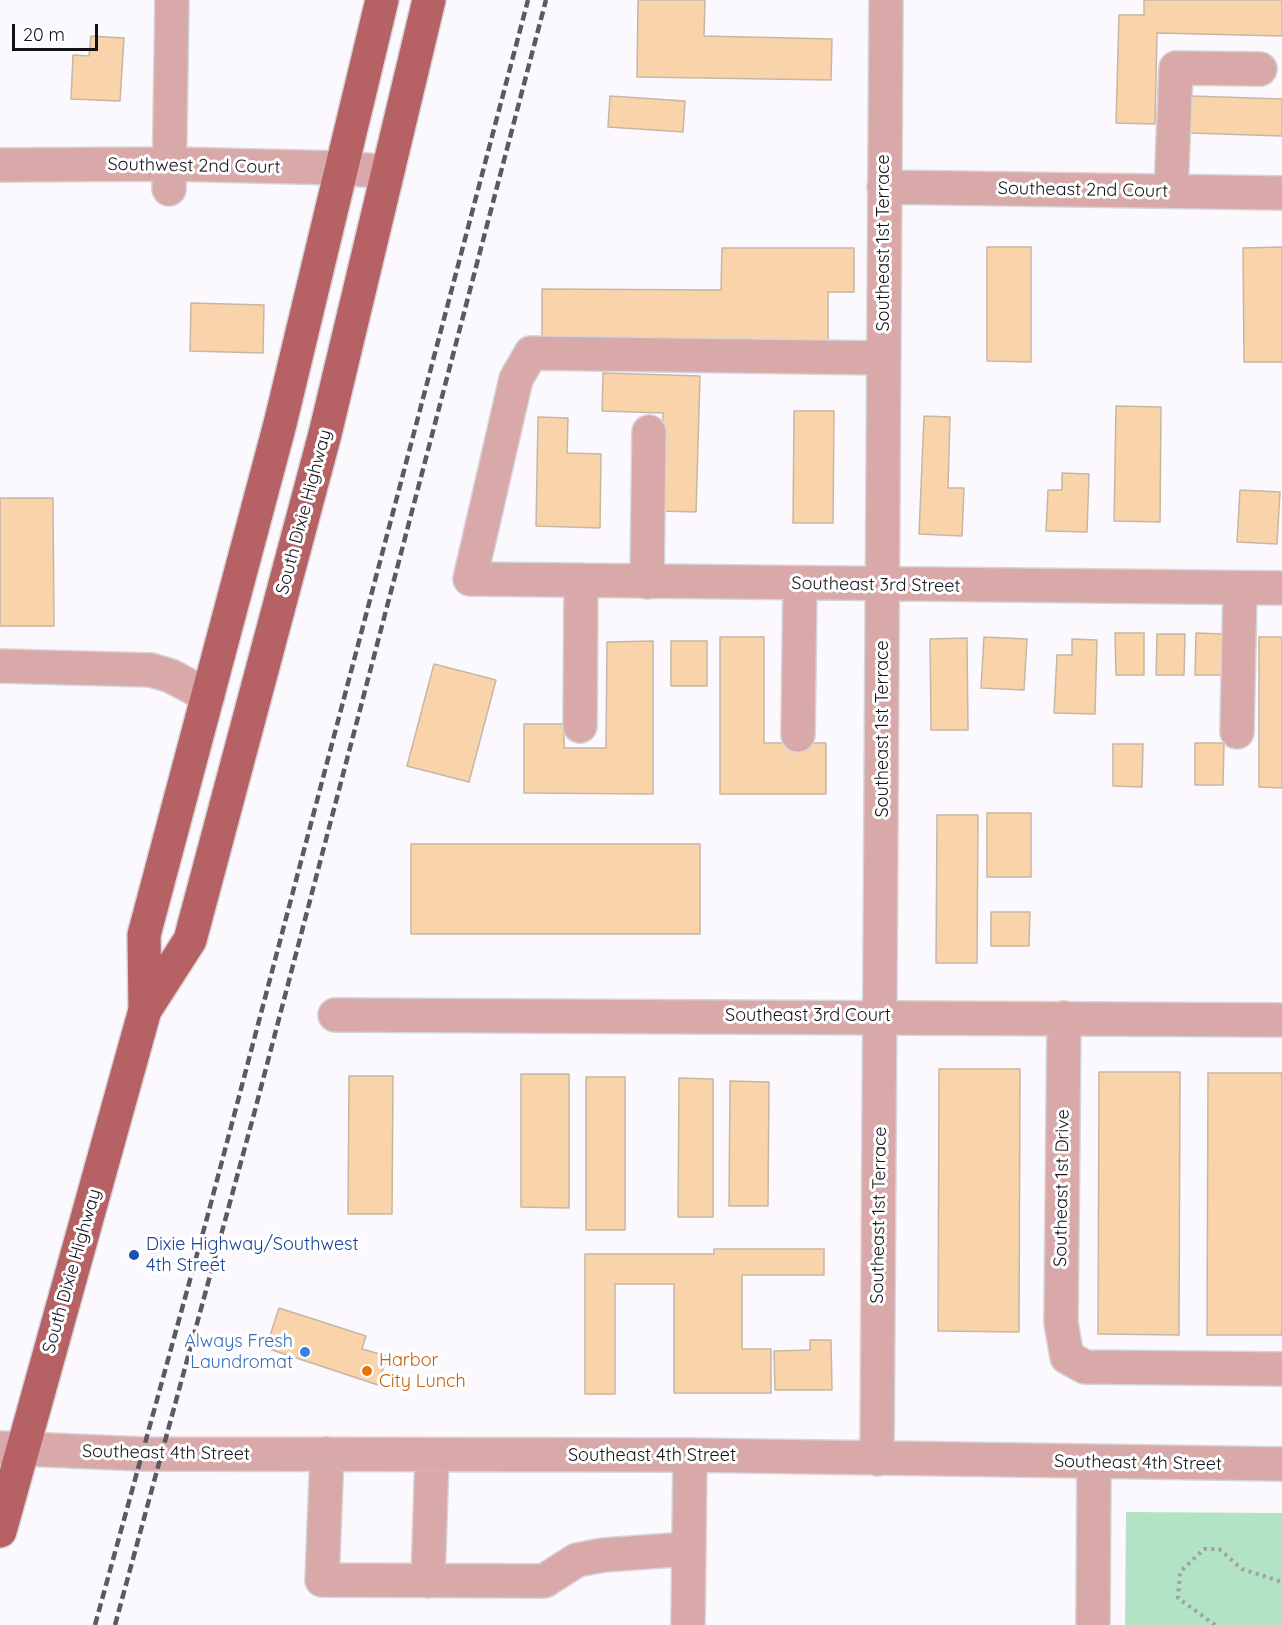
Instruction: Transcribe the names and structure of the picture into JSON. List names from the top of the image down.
{
  "streets": {
    "main road": ["South Dixie Highway"],
    "street": [
      "Southwest 2nd Court",
      "Southeast 2nd Court",
      "Southeast 1st Terrace",
      "Southeast 3rd Street",
      "Southeast 3rd Court",
      "Southeast 1st Drive",
      "Southeast 4th Street"
    ]
  },
  "crossings": [
    ["Southwest 2nd Court", "South Dixie Highway"],
    ["Southeast 2nd Court", "Southeast 1st Terrace"],
    ["Southeast 1st Terrace", "Southeast 3rd Street"],
    ["Southeast 1st Terrace", "Southeast 3rd Court"],
    ["Southeast 1st Terrace", "Southeast 4th Street"],
    ["South Dixie Highway", "Southeast 4th Street"],
    ["Southeast 3rd Court", "Southeast 1st Drive"]
  ],
  "places": ["Dixie Highway/Southwest 4th Street", "Always Fresh Laundromat", "Harbor City Lunch"],
  "scale_bar": "20 m"
}
